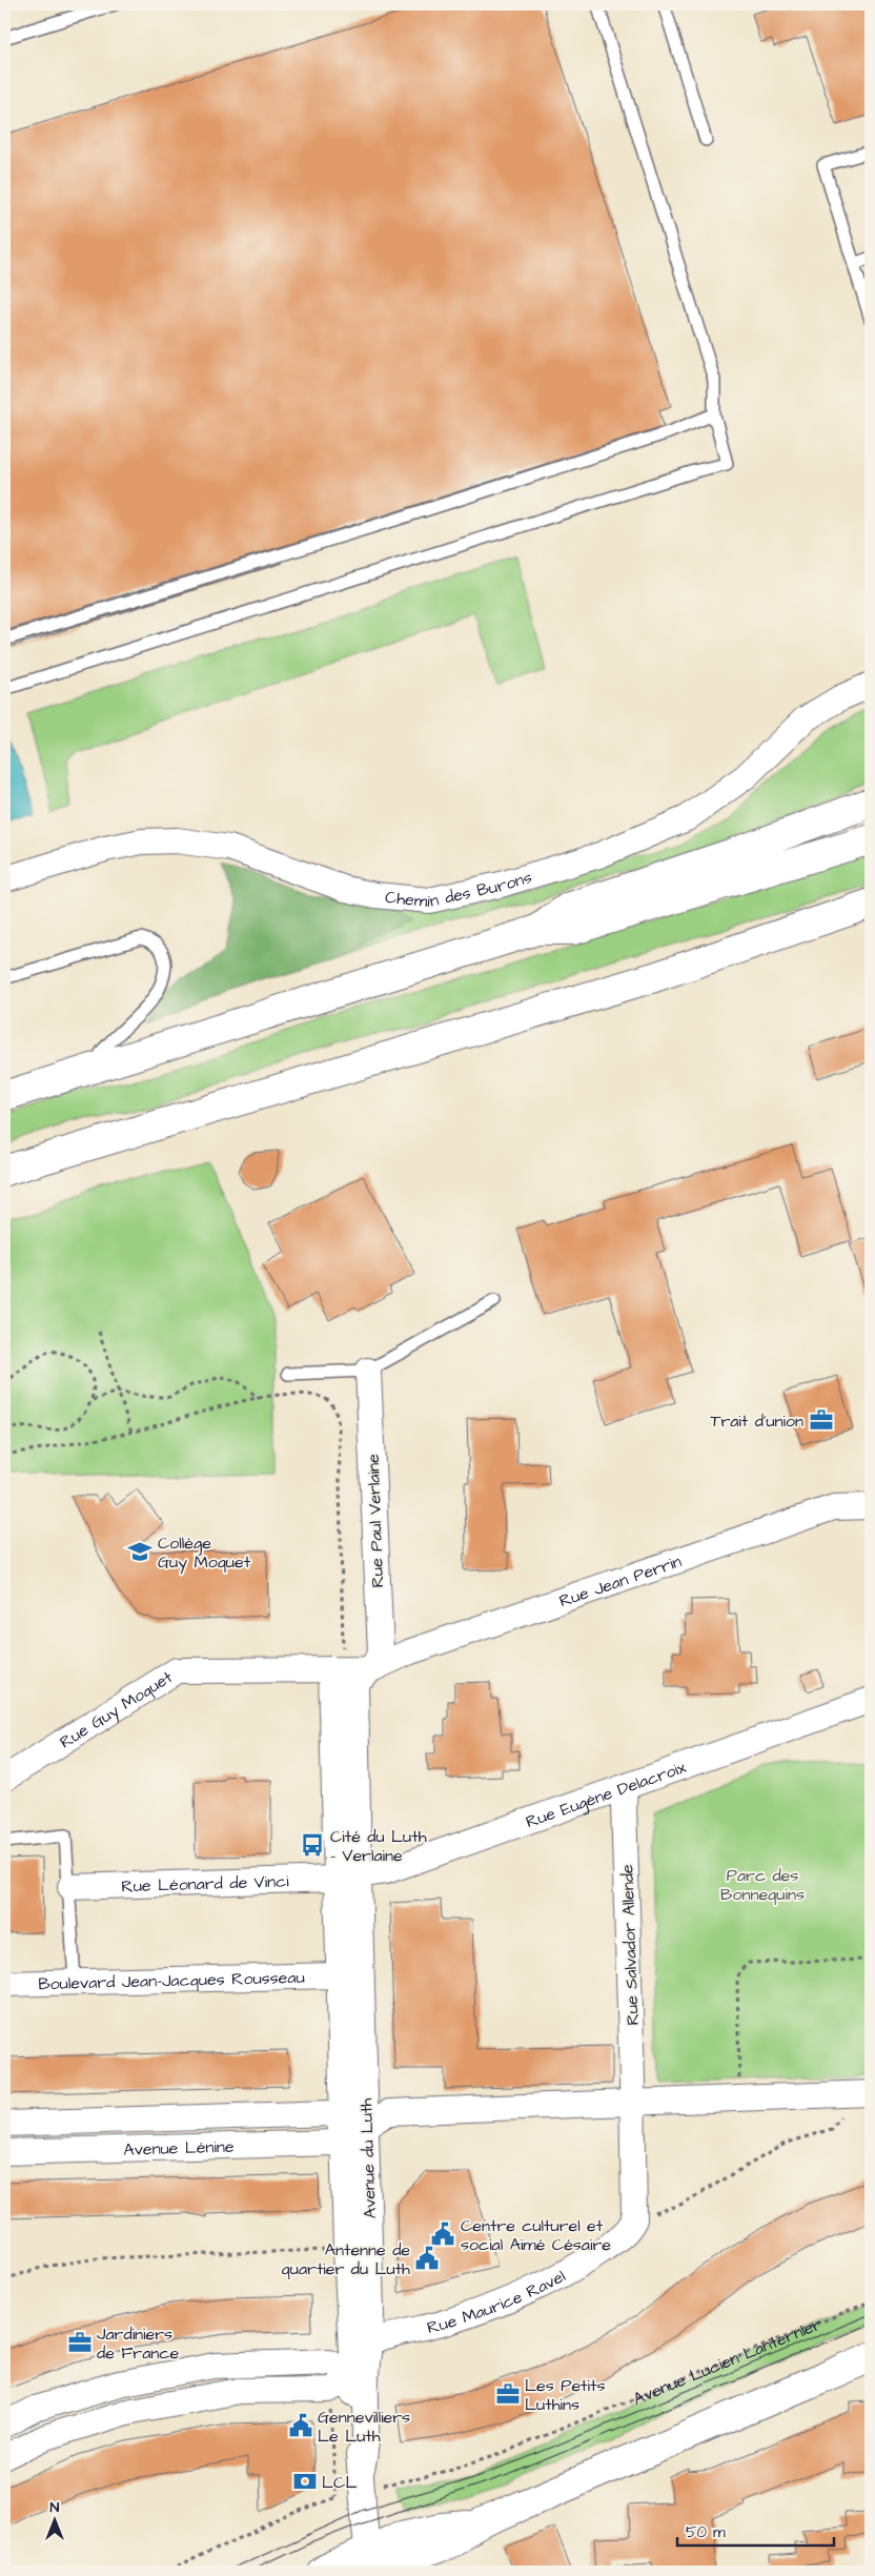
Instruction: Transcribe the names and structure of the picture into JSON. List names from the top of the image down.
{
  "streets": {
    "street": [
      "Chemin des Burons",
      "Rue Paul Verlaine",
      "Rue Jean Perrin",
      "Rue Guy Moquet",
      "Rue Eugène Delacroix",
      "Rue Léonard de Vinci",
      "Rue Salvador Allende",
      "Boulevard Jean-Jacques Rousseau",
      "Avenue Lénine",
      "Avenue du Luth",
      "Rue Maurice Ravel"
    ],
    "path": ["Avenue Lucien Lanternier"]
  },
  "crossings": [
    ["Rue Paul Verlaine", "Rue Jean Perrin"],
    ["Rue Paul Verlaine", "Rue Eugène Delacroix"],
    ["Rue Paul Verlaine", "Rue Léonard de Vinci"],
    ["Rue Paul Verlaine", "Avenue du Luth"],
    ["Rue Eugène Delacroix", "Rue Léonard de Vinci"],
    ["Rue Eugène Delacroix", "Rue Salvador Allende"],
    ["Rue Eugène Delacroix", "Avenue du Luth"],
    ["Rue Léonard de Vinci", "Avenue du Luth"],
    ["Rue Salvador Allende", "Rue Maurice Ravel"],
    ["Boulevard Jean-Jacques Rousseau", "Avenue du Luth"],
    ["Avenue Lénine", "Avenue du Luth"],
    ["Avenue du Luth", "Rue Maurice Ravel"],
    ["Avenue du Luth", "Avenue Lucien Lanternier"]
  ],
  "parks": ["Parc des Bonnequins"],
  "places": {
    "office": ["Trait d’union", "Jardiniers de France", "Les Petits Luthins"],
    "school or university": ["Collège Guy Moquet"],
    "bus stop": ["Cité du Luth - Verlaine"],
    "public building": ["Centre culturel et social Aimé Césaire", "Antenne de quartier du Luth", "Gennevilliers Le Luth"],
    "bank": ["LCL"]
  },
  "scale_bar": "50 m",
  "north": "top"
}
